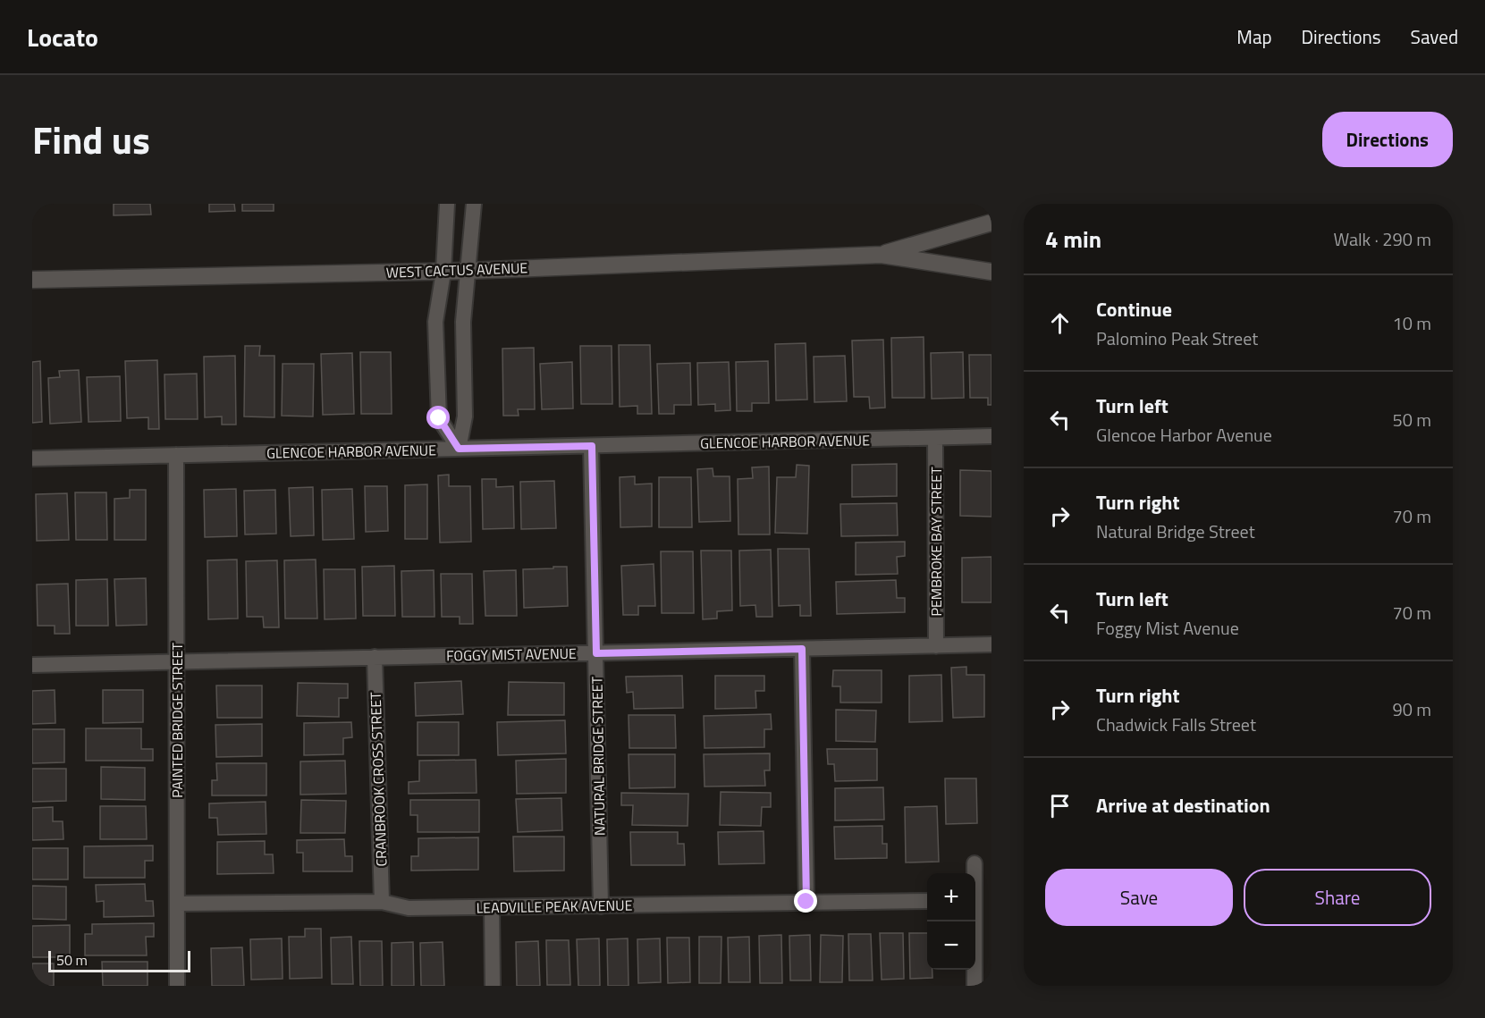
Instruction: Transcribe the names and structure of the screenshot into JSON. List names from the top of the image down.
{
  "streets": {
    "main road": ["WEST CACTUS AVENUE"],
    "street": [
      "GLENCOE HARBOR AVENUE",
      "PEMBROKE BAY STREET",
      "FOGGY MIST AVENUE",
      "PAINTED BRIDGE STREET",
      "NATURAL BRIDGE STREET",
      "CRANBROOK CROSS STREET",
      "LEADVILLE PEAK AVENUE"
    ]
  },
  "crossings": [
    ["GLENCOE HARBOR AVENUE", "PEMBROKE BAY STREET"],
    ["GLENCOE HARBOR AVENUE", "PAINTED BRIDGE STREET"],
    ["GLENCOE HARBOR AVENUE", "NATURAL BRIDGE STREET"],
    ["PEMBROKE BAY STREET", "FOGGY MIST AVENUE"],
    ["FOGGY MIST AVENUE", "PAINTED BRIDGE STREET"],
    ["FOGGY MIST AVENUE", "NATURAL BRIDGE STREET"],
    ["FOGGY MIST AVENUE", "CRANBROOK CROSS STREET"],
    ["PAINTED BRIDGE STREET", "LEADVILLE PEAK AVENUE"],
    ["NATURAL BRIDGE STREET", "LEADVILLE PEAK AVENUE"],
    ["CRANBROOK CROSS STREET", "LEADVILLE PEAK AVENUE"]
  ],
  "scale_bar": "50 m",
  "page": {
    "header": "Locato",
    "nav": ["Map", "Directions", "Saved"],
    "title": "Find us",
    "buttons": [
      "Directions",
      ["Save", "Share"]
    ],
    "heading": ["4 min", "Walk · 290 m"],
    "list": [
      ["Continue", "Palomino Peak Street", "10 m"],
      ["Turn left", "Glencoe Harbor Avenue", "50 m"],
      ["Turn right", "Natural Bridge Street", "70 m"],
      ["Turn left", "Foggy Mist Avenue", "70 m"],
      ["Turn right", "Chadwick Falls Street", "90 m"],
      "Arrive at destination"
    ],
    "map_buttons": ["+", "−"],
    "scale": "50 m"
  }
}
